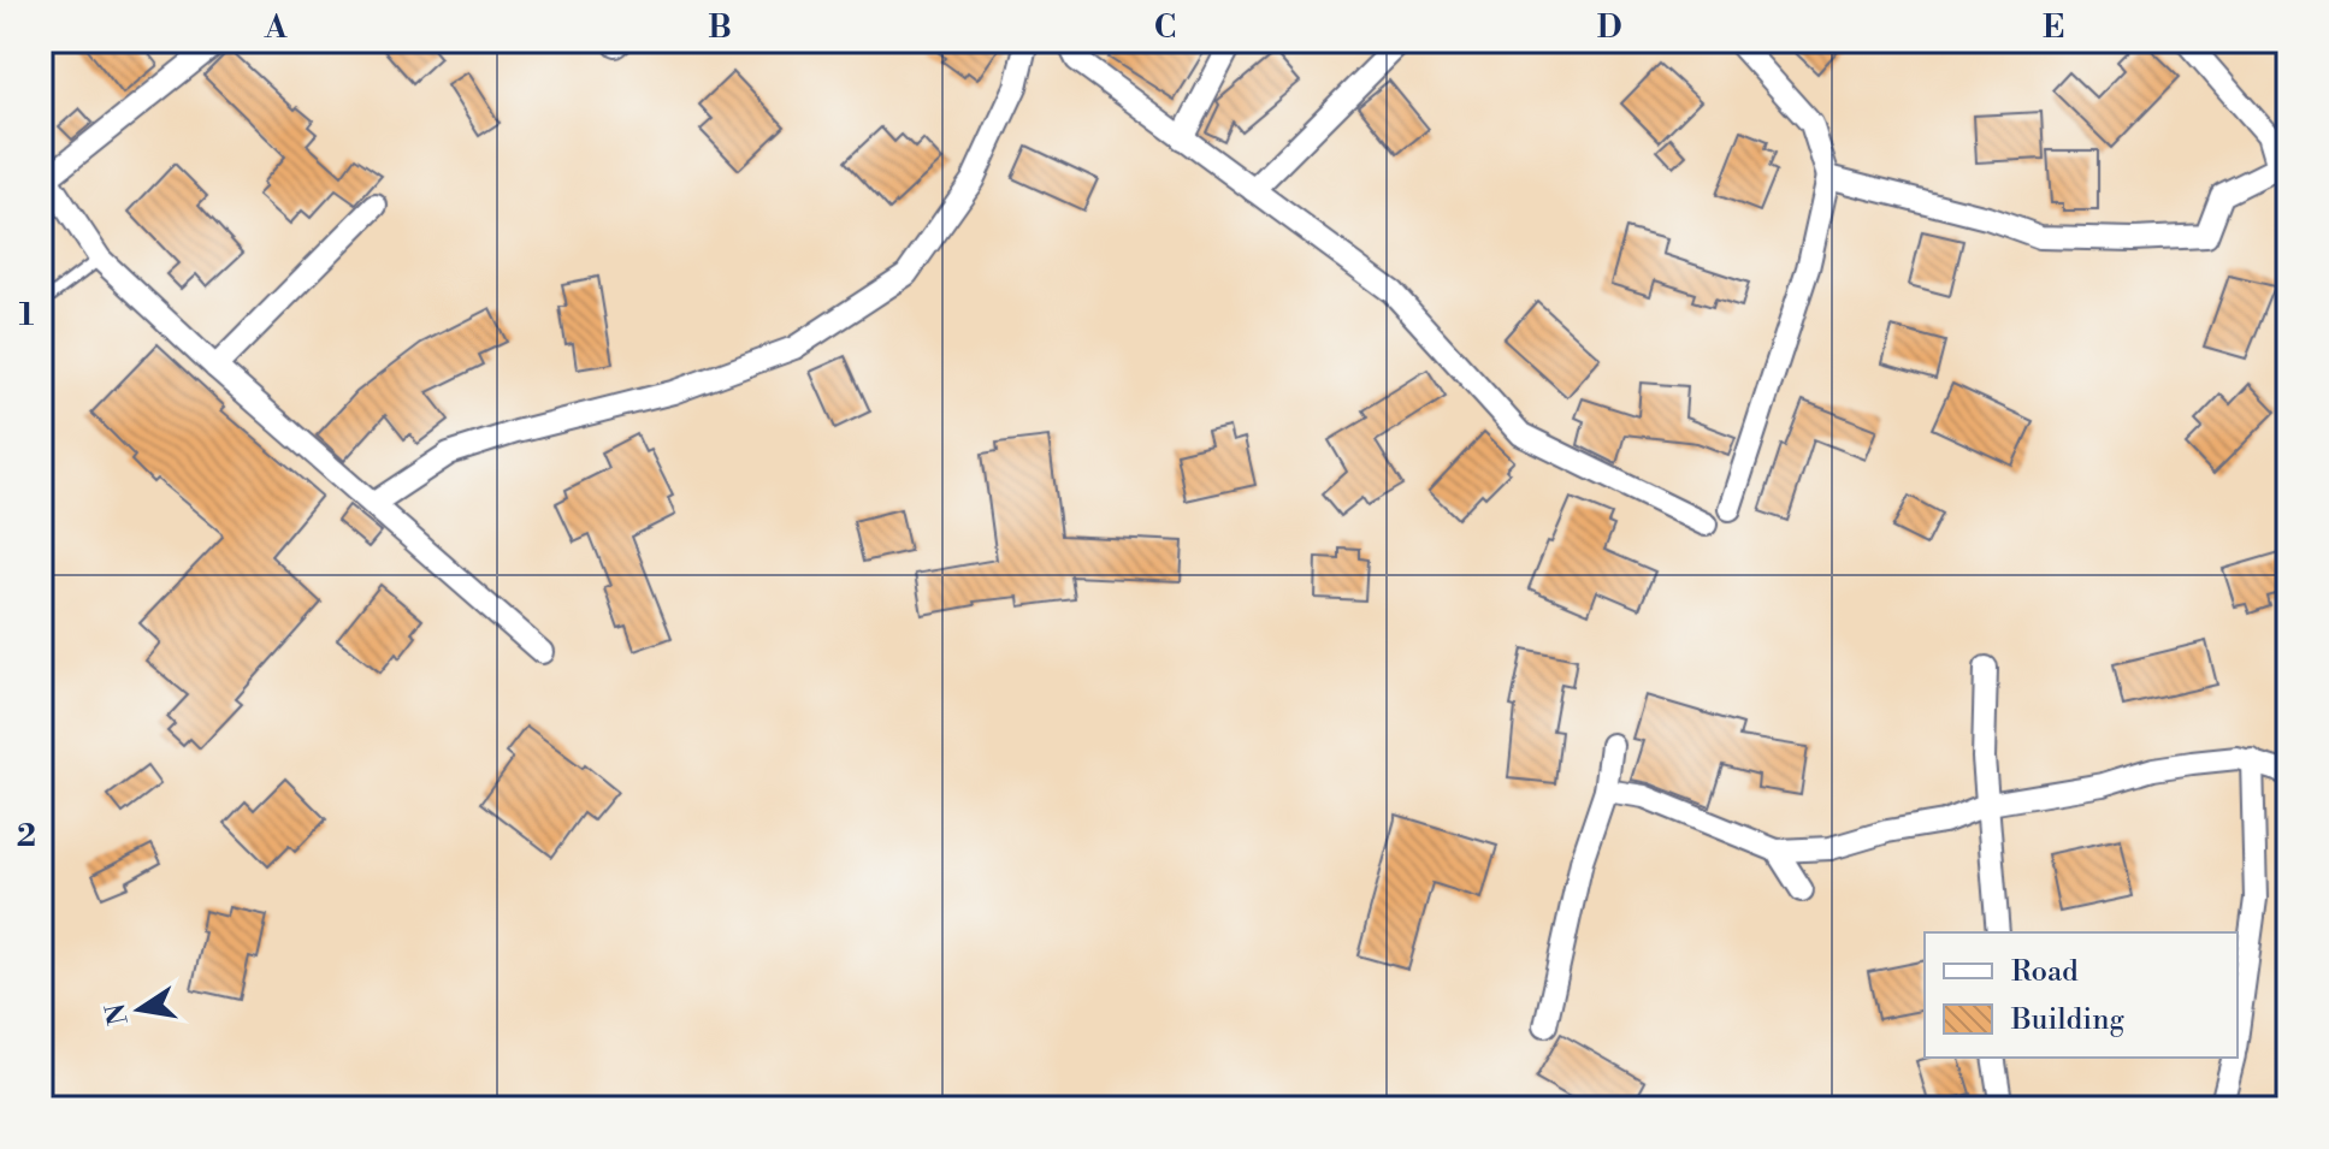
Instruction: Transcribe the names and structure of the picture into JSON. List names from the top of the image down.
{
  "legend": ["Road", "Building"],
  "north": "left",
  "grid": {
    "columns": [
      "A",
      "B",
      "C",
      "D",
      "E"
    ],
    "rows": ["1", "2"]
  }
}
